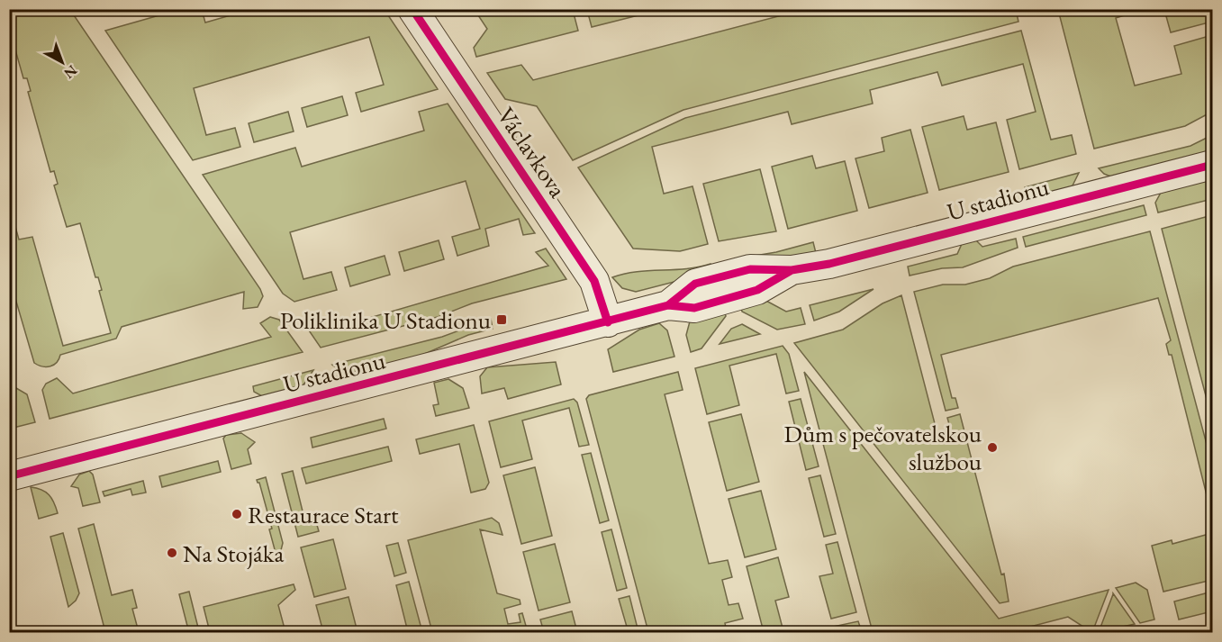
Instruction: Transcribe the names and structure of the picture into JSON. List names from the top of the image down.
{
  "streets": {
    "street": ["Václavkova", "U stadionu"]
  },
  "crossings": [
    ["Václavkova", "U stadionu"]
  ],
  "places": {
    "transit": ["Poliklinika U Stadionu"],
    "other": ["Dům s pečovatelskou službou", "Restaurace Start", "Na Stojáka"]
  },
  "north": "bottom right"
}
